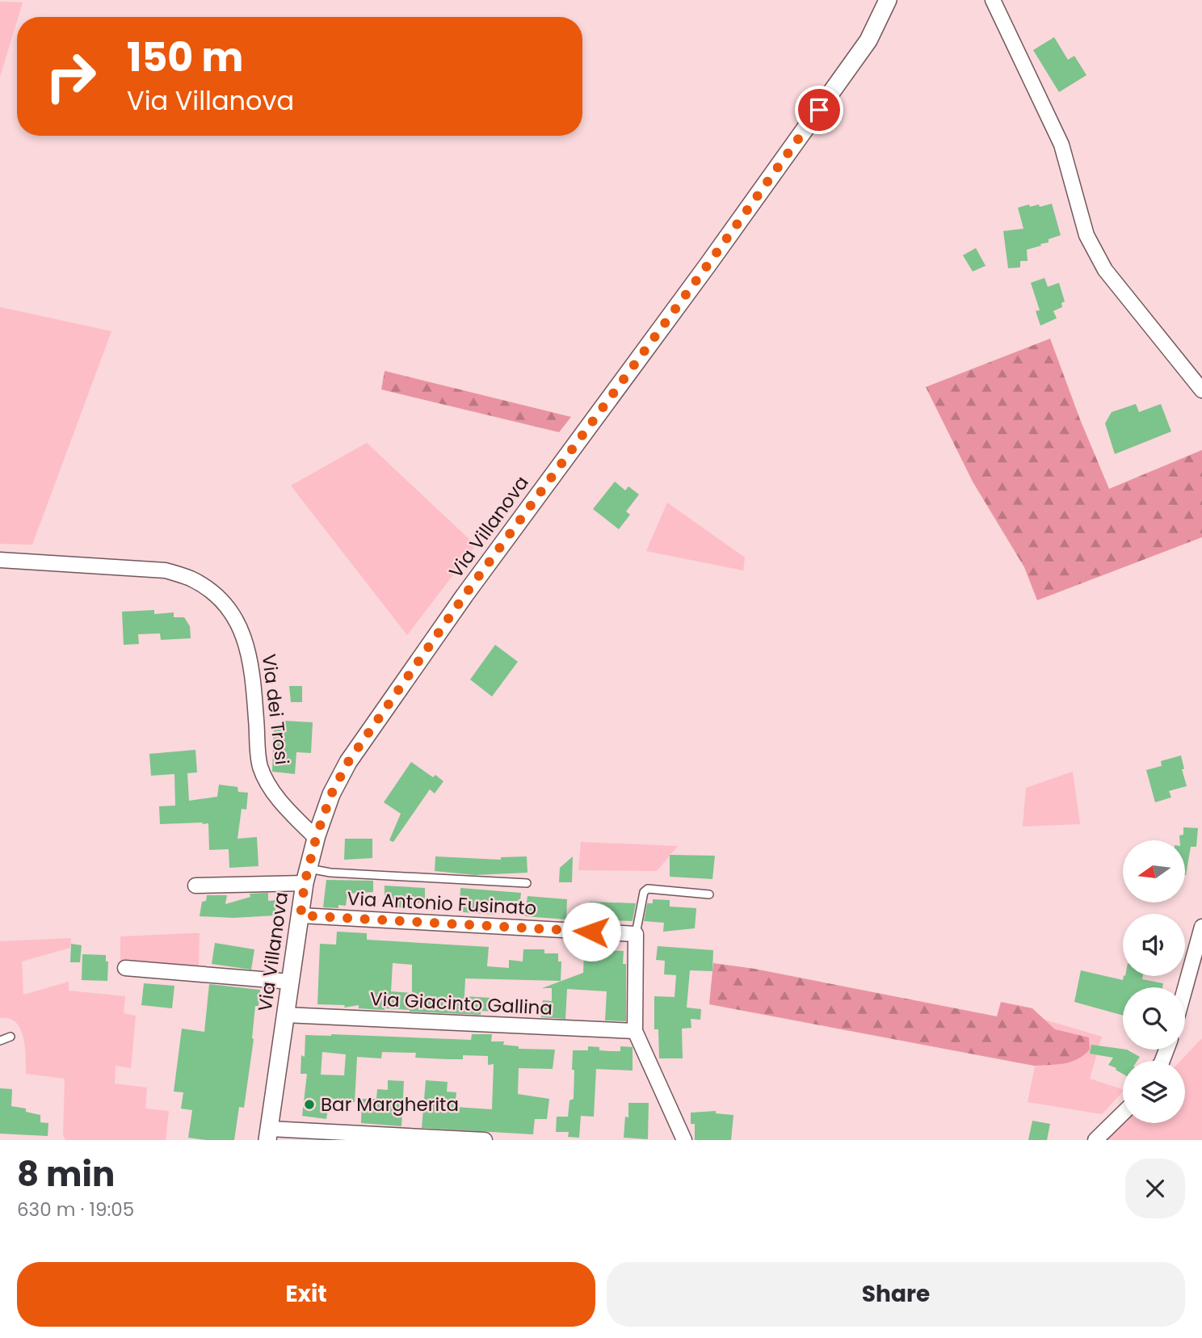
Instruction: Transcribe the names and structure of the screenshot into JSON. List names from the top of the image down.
{
  "streets": {
    "street": [
      "Via Villanova",
      "Via dei Trosi",
      "Via Antonio Fusinato",
      "Via Giacinto Gallina"
    ]
  },
  "crossings": [
    ["Via Villanova", "Via dei Trosi"],
    ["Via Villanova", "Via Antonio Fusinato"],
    ["Via Villanova", "Via Giacinto Gallina"]
  ],
  "places": ["Bar Margherita"],
  "north": "left",
  "page": {
    "turn": ["150 m", "Via Villanova"],
    "heading": ["8 min", "630 m · 19:05"],
    "buttons": ["Exit", "Share"]
  }
}
